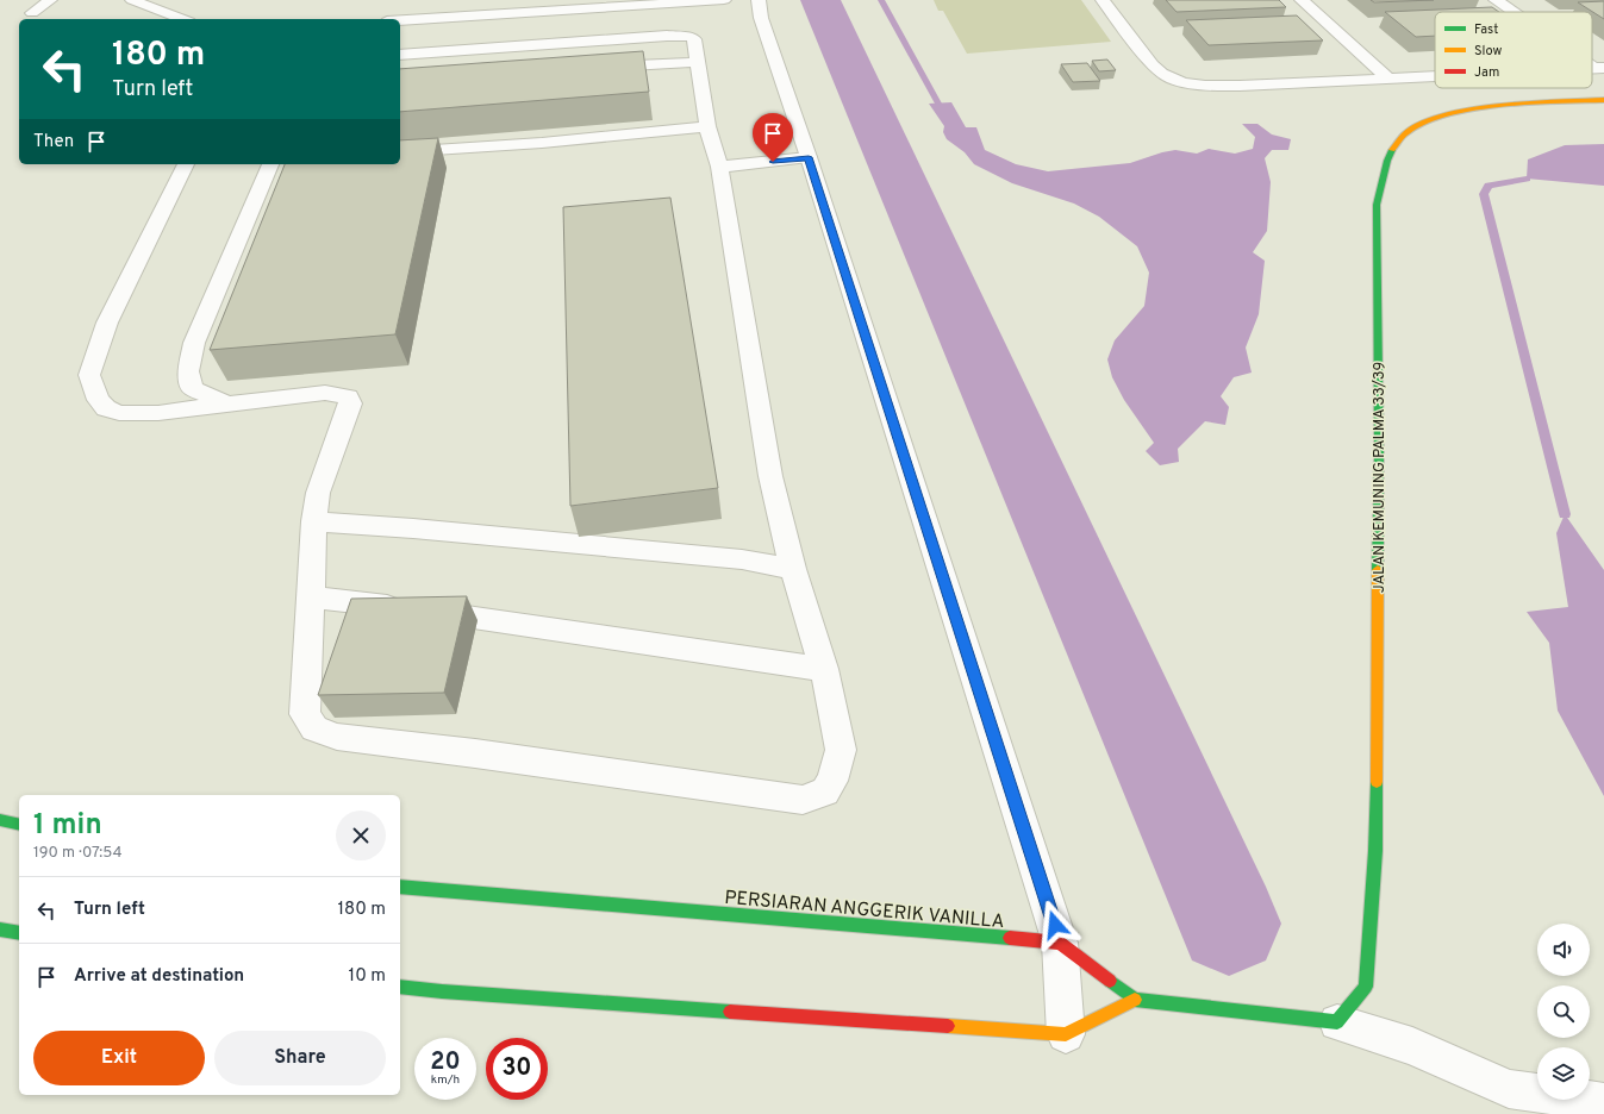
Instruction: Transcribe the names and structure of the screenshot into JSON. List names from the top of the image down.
{
  "streets": {
    "main road": ["JALAN KEMUNING PALMA 33/39", "PERSIARAN ANGGERIK VANILLA"]
  },
  "legend": ["Fast", "Slow", "Jam"],
  "page": {
    "turn": ["180 m", "Turn left"],
    "then": "Then",
    "heading": ["1 min", "190 m · 07:54"],
    "list": [
      {
        "name": "Turn left",
        "value": "180 m"
      },
      {
        "name": "Arrive at destination",
        "value": "10 m"
      }
    ],
    "buttons": ["Exit", "Share"],
    "speed": "20 km/h",
    "limit": "30"
  }
}
